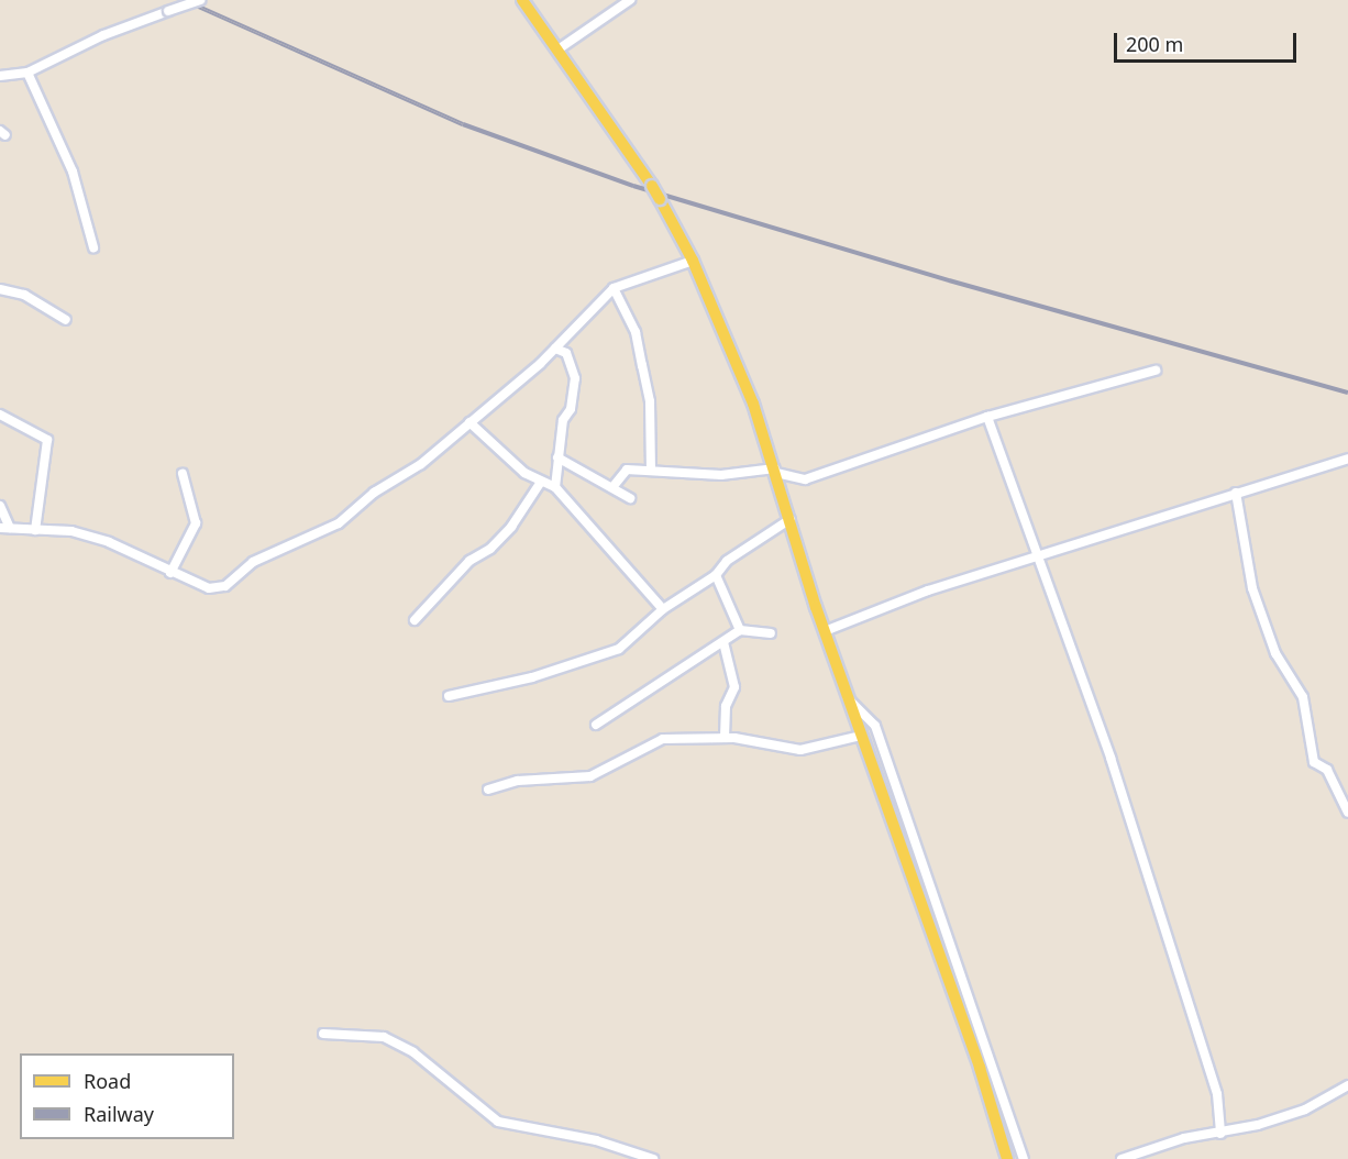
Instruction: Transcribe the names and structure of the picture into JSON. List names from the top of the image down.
{
  "legend": ["Road", "Railway"],
  "scale_bar": "200 m"
}
